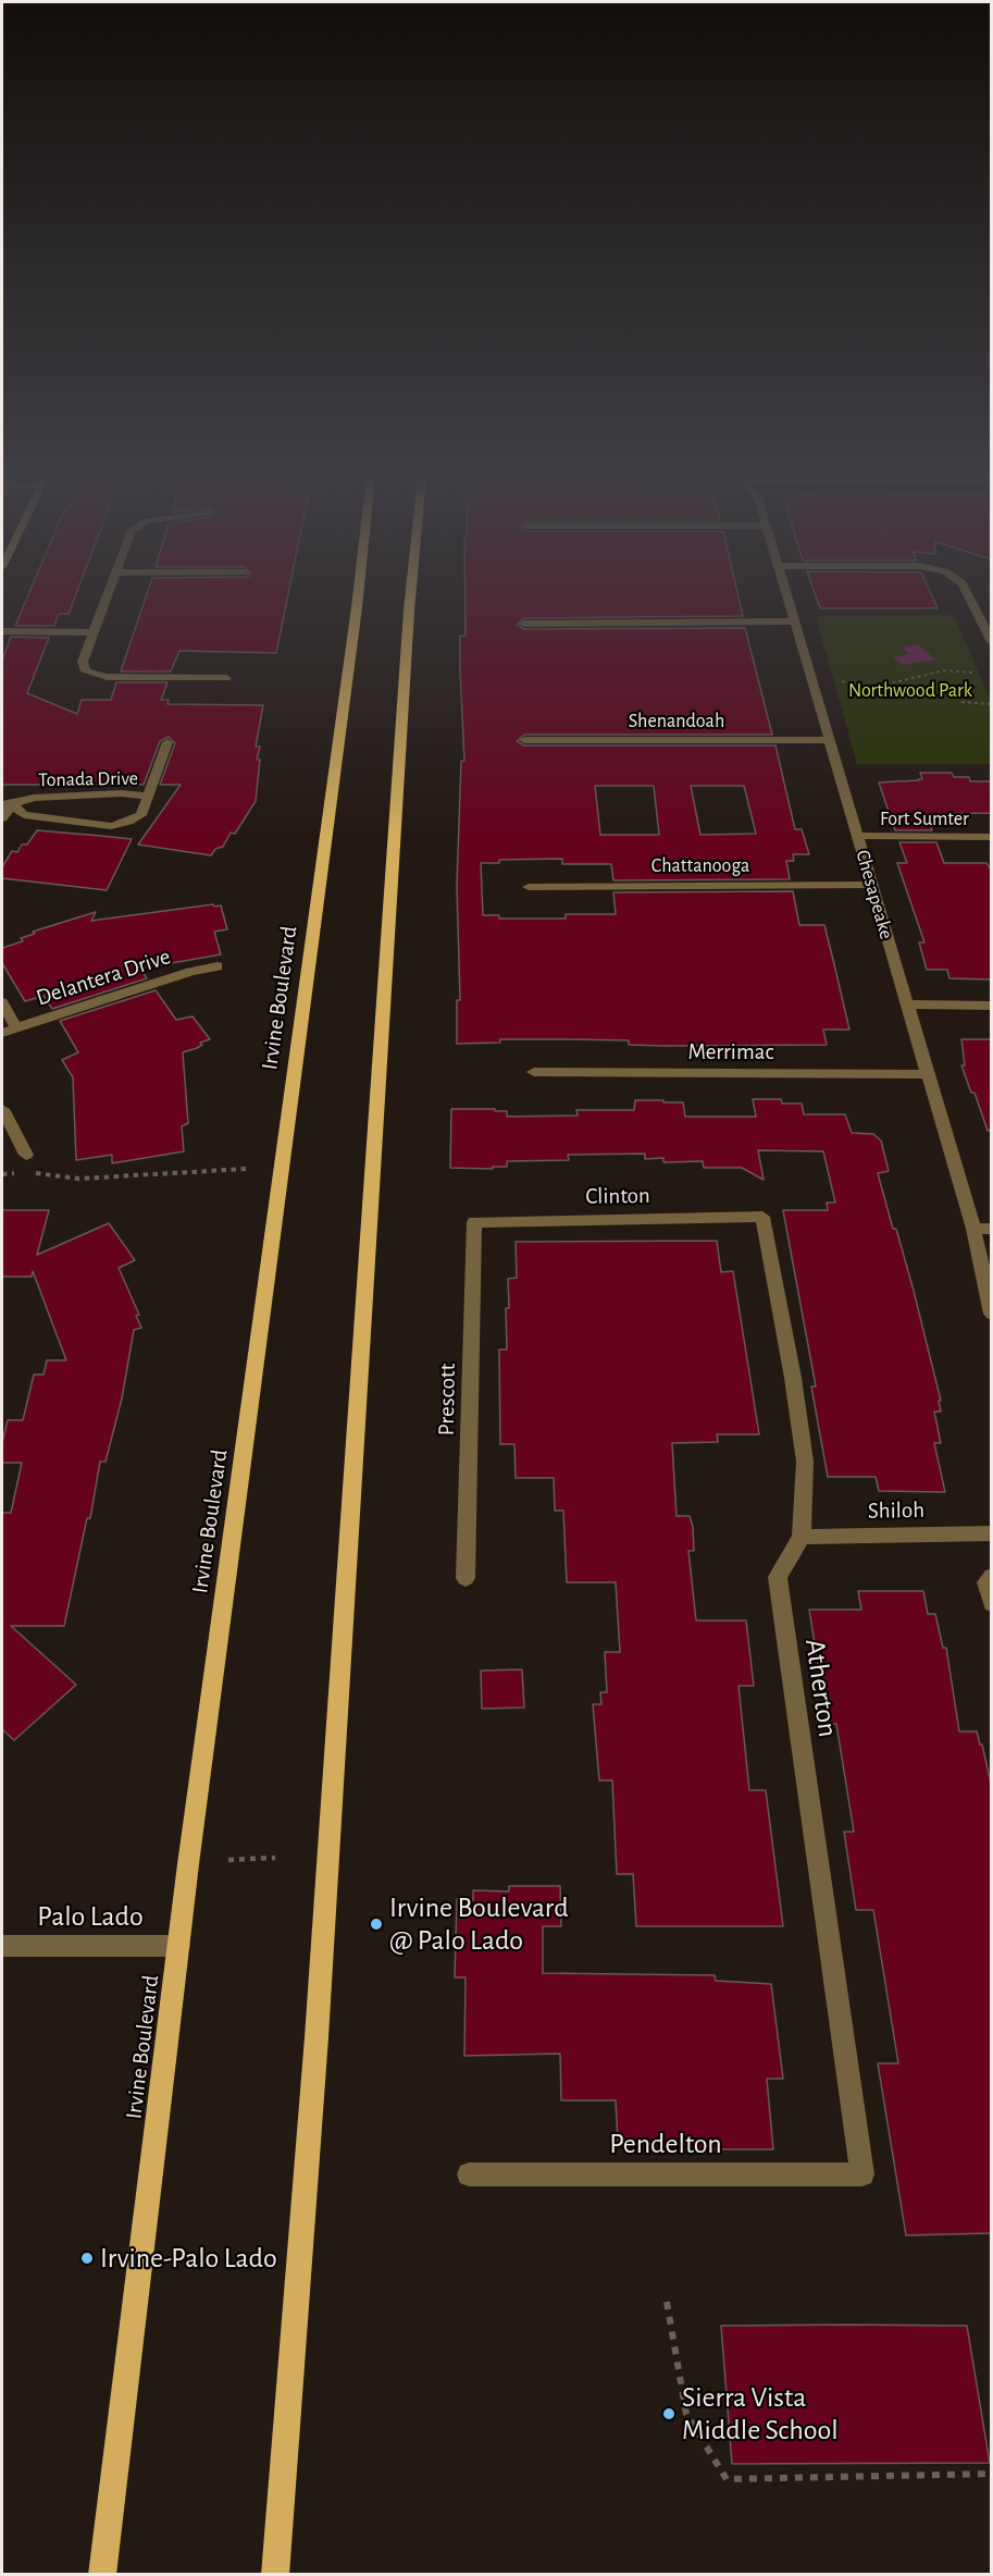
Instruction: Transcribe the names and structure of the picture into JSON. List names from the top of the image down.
{
  "streets": {
    "main road": ["Irvine Boulevard"],
    "street": [
      "Shenandoah",
      "Tonada Drive",
      "Fort Sumter",
      "Chattanooga",
      "Chesapeake",
      "Delantera Drive",
      "Merrimac",
      "Clinton",
      "Prescott",
      "Shiloh",
      "Atherton",
      "Palo Lado",
      "Pendelton"
    ]
  },
  "crossings": [
    ["Shenandoah", "Chesapeake"],
    ["Fort Sumter", "Chesapeake"],
    ["Chattanooga", "Chesapeake"],
    ["Chesapeake", "Merrimac"],
    ["Irvine Boulevard", "Palo Lado"],
    ["Clinton", "Prescott"],
    ["Clinton", "Atherton"],
    ["Shiloh", "Atherton"],
    ["Atherton", "Pendelton"]
  ],
  "parks": ["Northwood Park"],
  "places": ["Irvine Boulevard @ Palo Lado", "Irvine-Palo Lado", "Sierra Vista Middle School"]
}
